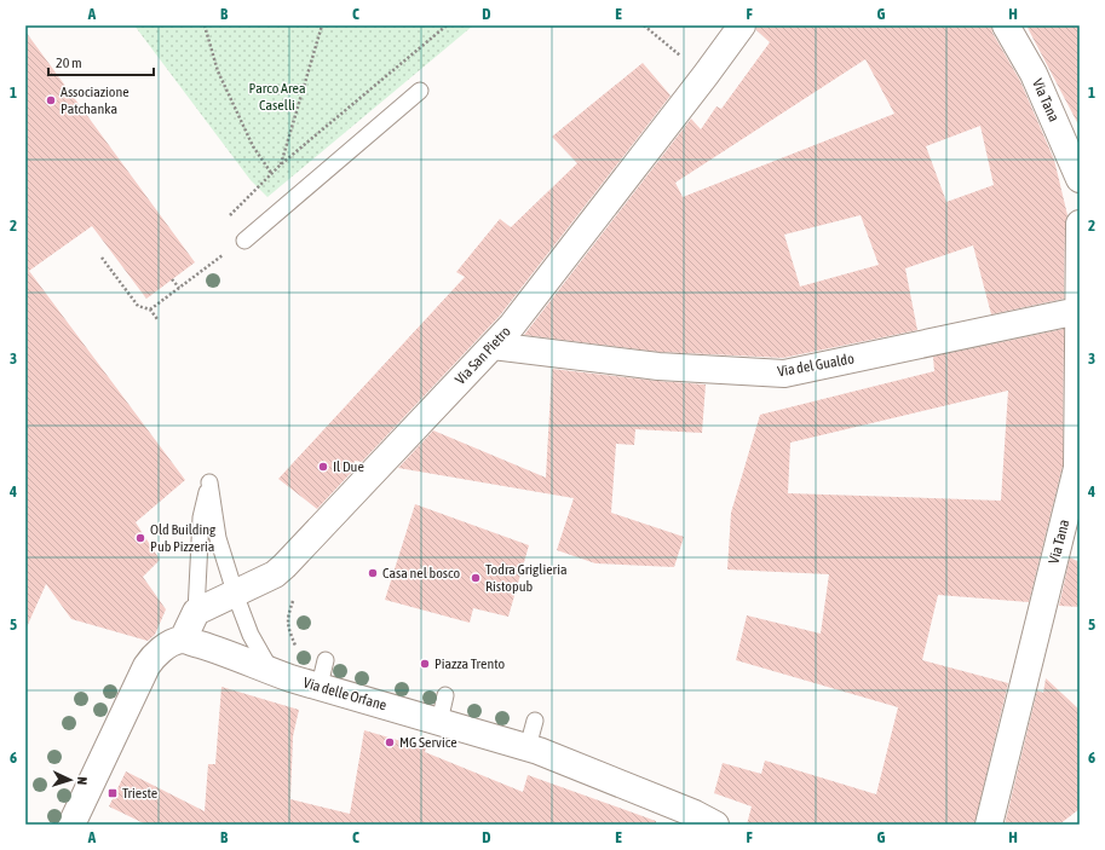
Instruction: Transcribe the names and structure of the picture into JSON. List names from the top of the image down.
{
  "streets": {
    "street": [
      "Via Tana",
      "Via San Pietro",
      "Via del Gualdo",
      "Via delle Orfane"
    ]
  },
  "crossings": [
    ["Via Tana", "Via del Gualdo"],
    ["Via San Pietro", "Via del Gualdo"]
  ],
  "parks": ["Parco Area Caselli"],
  "places": {
    "other": [
      "Associazione Patchanka",
      "Il Due",
      "Old Building Pub Pizzeria",
      "Casa nel bosco",
      "Todra Griglieria Ristopub",
      "Piazza Trento",
      "MG Service"
    ],
    "transit": ["Trieste"]
  },
  "scale_bar": "20 m",
  "north": "right",
  "grid": {
    "columns": [
      "A",
      "B",
      "C",
      "D",
      "E",
      "F",
      "G",
      "H"
    ],
    "rows": [
      "1",
      "2",
      "3",
      "4",
      "5",
      "6"
    ]
  }
}
